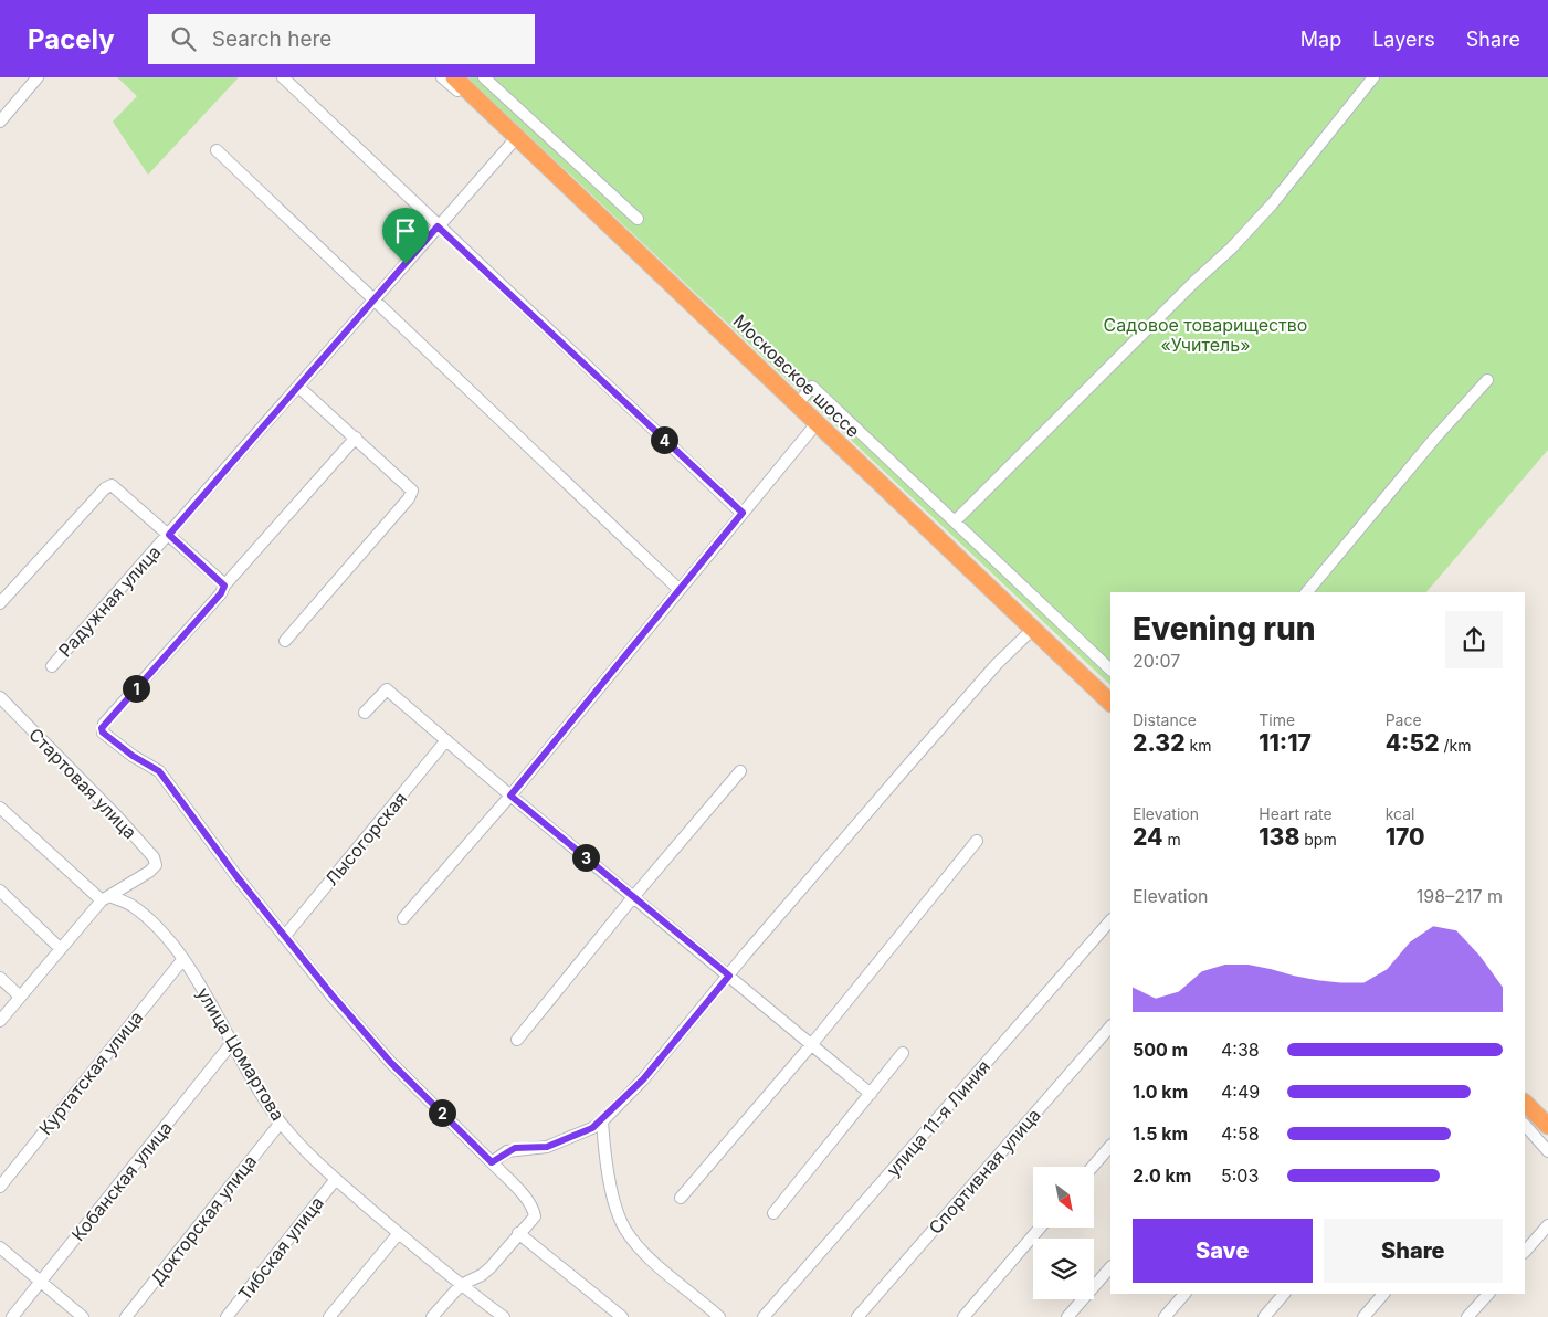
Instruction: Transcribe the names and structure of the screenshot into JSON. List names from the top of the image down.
{
  "streets": {
    "highway": ["Московское шоссе"],
    "street": [
      "Радужная улица",
      "Стартовая улица",
      "Лысогорская",
      "улица Цомартова",
      "Куртатская улица",
      "улица 11-я Линия",
      "Спортивная улица",
      "Кобанская улица",
      "Докторская улица",
      "Тибская улица"
    ]
  },
  "crossings": [
    ["Московское шоссе", "Радужная улица"],
    ["Стартовая улица", "улица Цомартова"],
    ["улица Цомартова", "Куртатская улица"],
    ["улица Цомартова", "Кобанская улица"],
    ["улица Цомартова", "Докторская улица"],
    ["улица Цомартова", "Тибская улица"]
  ],
  "parks": ["Садовое товарищество «Учитель»"],
  "north": "bottom right",
  "page": {
    "header": "Pacely",
    "search": "Search here",
    "nav": ["Map", "Layers", "Share"],
    "pins": [
      "4",
      "1",
      "3",
      "2"
    ],
    "heading": ["Evening run", "20:07"],
    "stats": [
      ["Distance", "2.32 km"],
      ["Time", "11:17"],
      ["Pace", "4:52 /km"],
      ["Elevation", "24 m"],
      ["Heart rate", "138 bpm"],
      ["kcal", "170"]
    ],
    "chart": ["Elevation", "198–217 m"],
    "list": [
      {
        "name": "500 m",
        "note": "4:38"
      },
      {
        "name": "1.0 km",
        "note": "4:49"
      },
      {
        "name": "1.5 km",
        "note": "4:58"
      },
      {
        "name": "2.0 km",
        "note": "5:03"
      }
    ],
    "buttons": ["Save", "Share"]
  }
}
